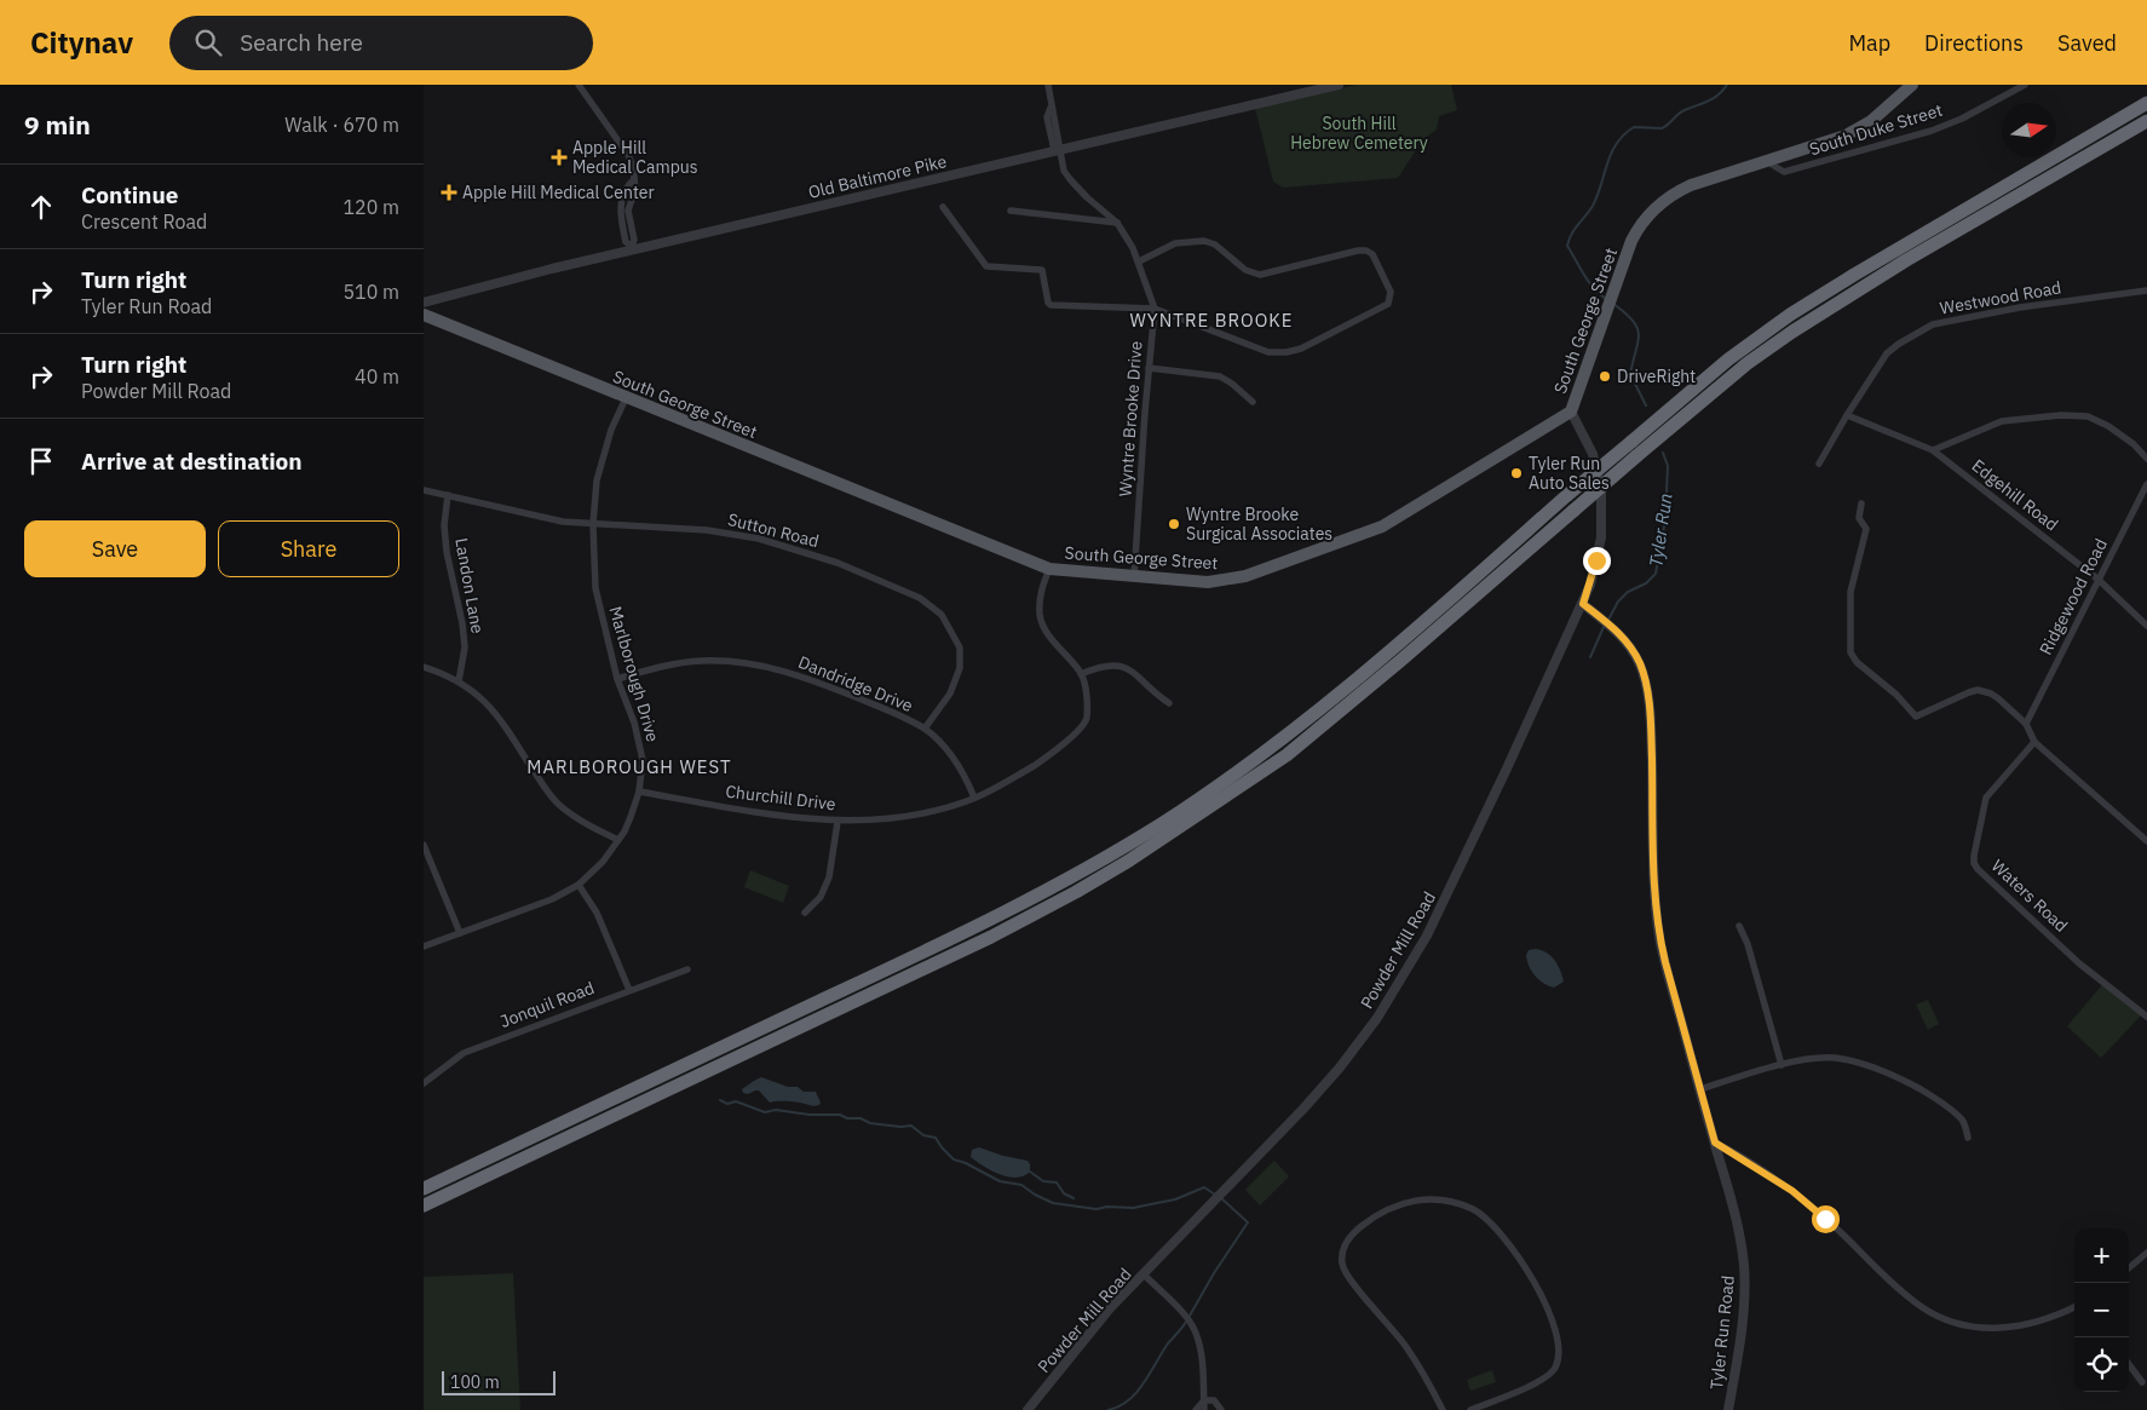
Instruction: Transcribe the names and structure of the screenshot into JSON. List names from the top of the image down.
{
  "streets": {
    "main road": ["South George Street"],
    "street": [
      "South Duke Street",
      "Old Baltimore Pike",
      "Westwood Road",
      "Wyntre Brooke Drive",
      "Edgehill Road",
      "Sutton Road",
      "Landon Lane",
      "Ridgewood Road",
      "Marlborough Drive",
      "Dandridge Drive",
      "Churchill Drive",
      "Waters Road",
      "Powder Mill Road",
      "Jonquil Road",
      "Tyler Run Road"
    ]
  },
  "crossings": [
    ["South Duke Street", "South George Street"],
    ["Old Baltimore Pike", "Wyntre Brooke Drive"],
    ["Westwood Road", "Edgehill Road"],
    ["South George Street", "Wyntre Brooke Drive"],
    ["South George Street", "Marlborough Drive"],
    ["South George Street", "Churchill Drive"],
    ["South George Street", "Powder Mill Road"],
    ["Edgehill Road", "Ridgewood Road"],
    ["Sutton Road", "Landon Lane"],
    ["Sutton Road", "Marlborough Drive"],
    ["Sutton Road", "Dandridge Drive"],
    ["Marlborough Drive", "Dandridge Drive"],
    ["Marlborough Drive", "Churchill Drive"],
    ["Dandridge Drive", "Churchill Drive"],
    ["Powder Mill Road", "Tyler Run Road"]
  ],
  "districts": ["WYNTRE BROOKE", "MARLBOROUGH WEST"],
  "water": ["Tyler Run"],
  "parks": ["South Hill Hebrew Cemetery"],
  "places": {
    "health": ["Apple Hill Medical Campus", "Apple Hill Medical Center"],
    "other": ["DriveRight", "Tyler Run Auto Sales", "Wyntre Brooke Surgical Associates"]
  },
  "scale_bar": "100 m",
  "north": "right",
  "page": {
    "header": "Citynav",
    "search": "Search here",
    "nav": ["Map", "Directions", "Saved"],
    "heading": ["9 min", "Walk · 670 m"],
    "list": [
      ["Continue", "Crescent Road", "120 m"],
      ["Turn right", "Tyler Run Road", "510 m"],
      ["Turn right", "Powder Mill Road", "40 m"],
      "Arrive at destination"
    ],
    "buttons": ["Save", "Share"],
    "map_buttons": ["+", "−"],
    "scale": "100 m"
  }
}
